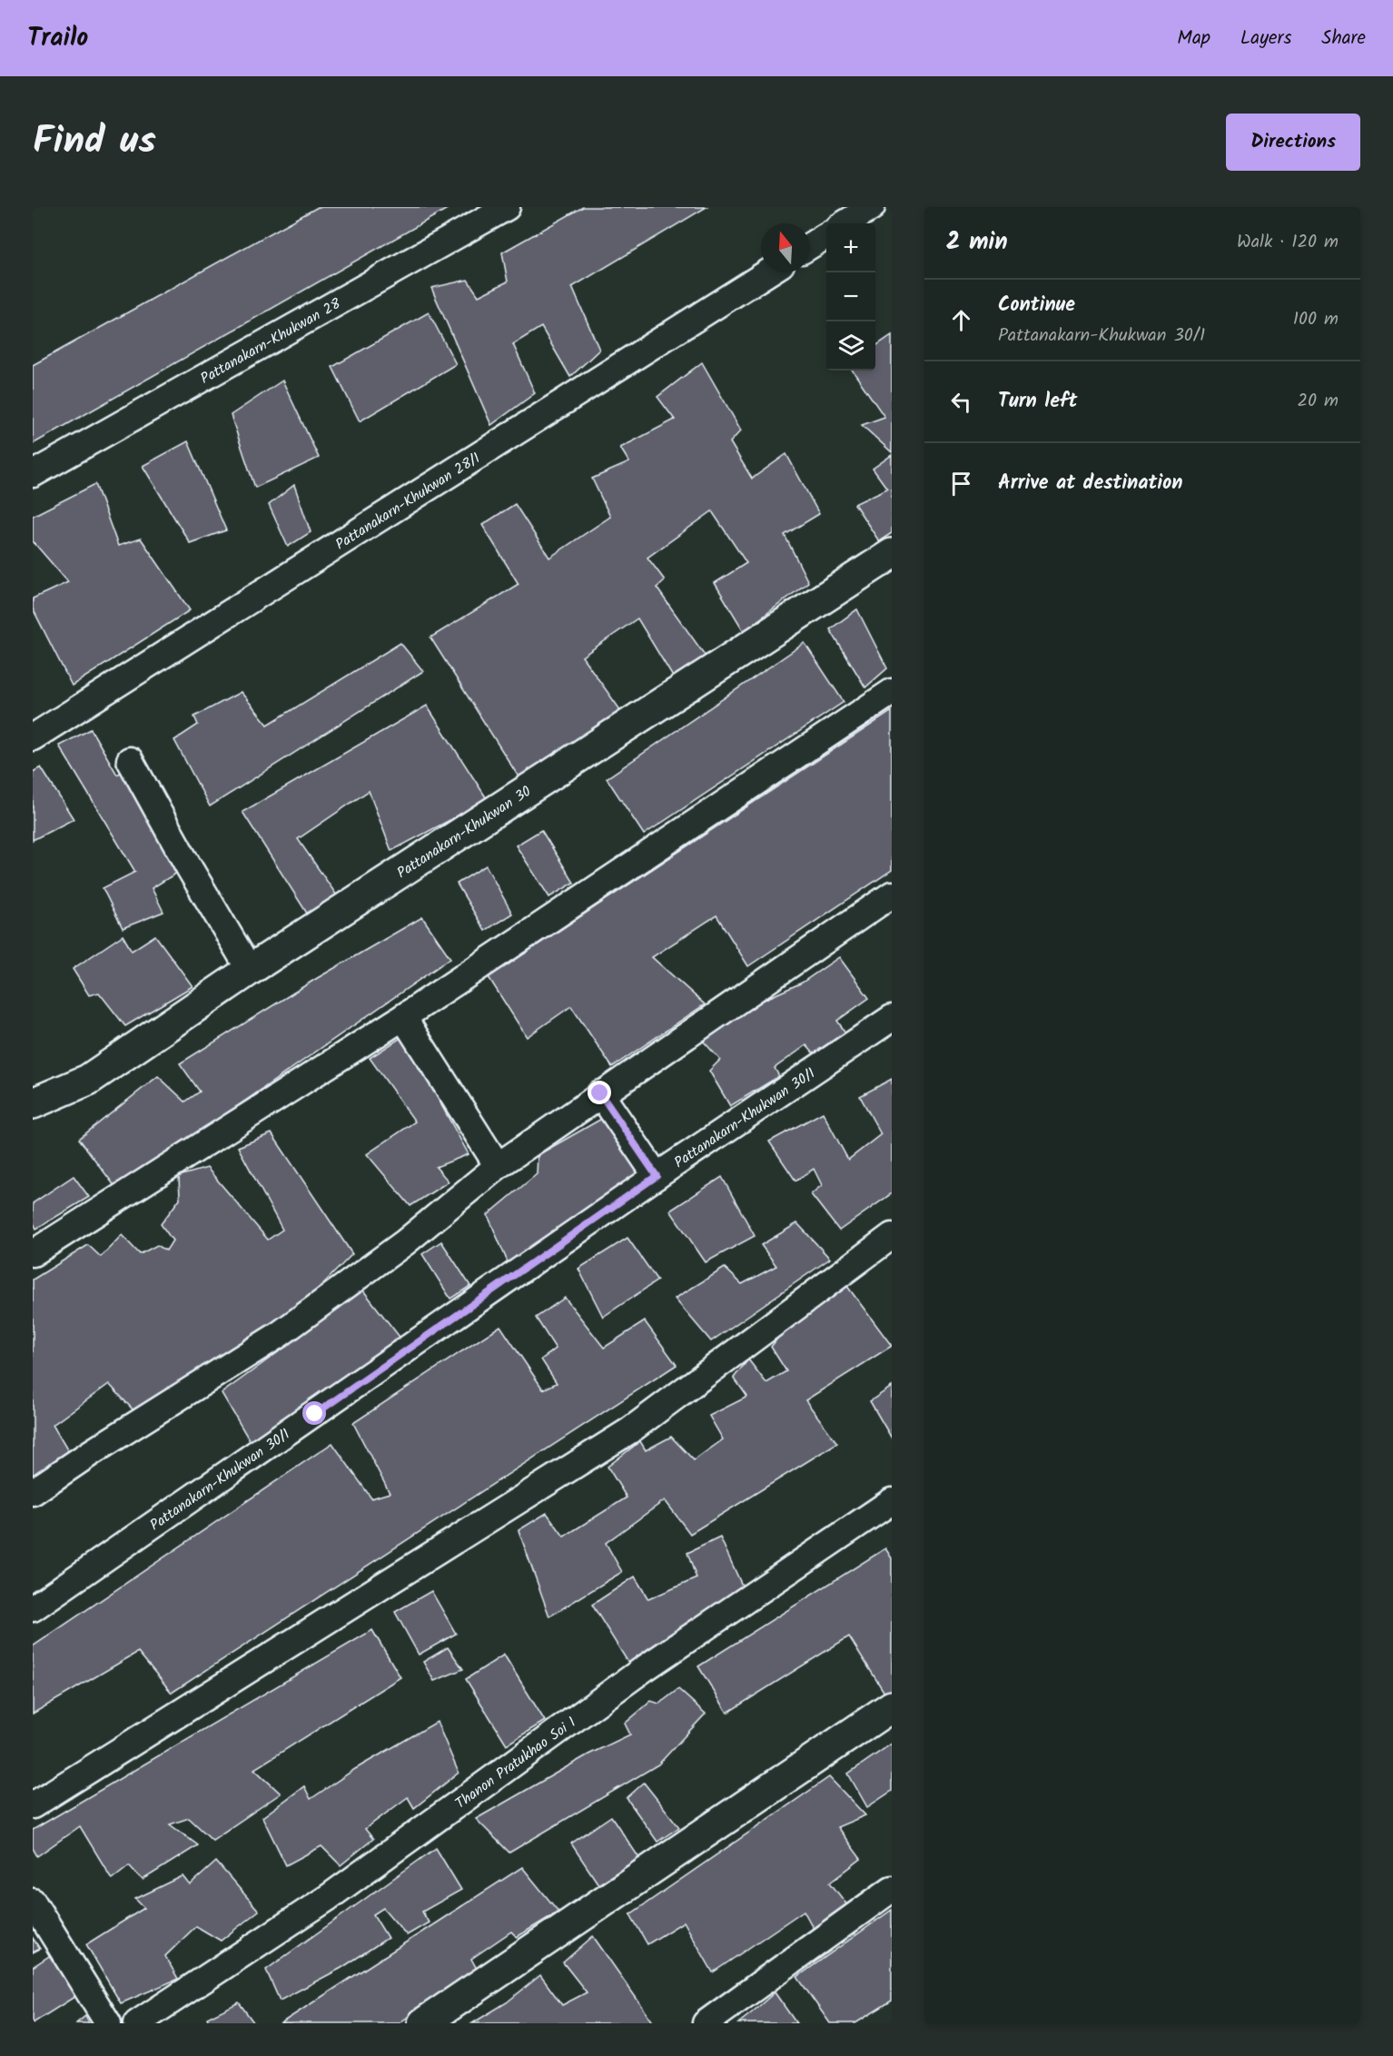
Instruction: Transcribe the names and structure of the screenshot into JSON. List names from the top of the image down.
{
  "streets": {
    "street": [
      "Pattanakarn-Khukwan 28",
      "Pattanakarn-Khukwan 28/1",
      "Pattanakarn-Khukwan 30",
      "Pattanakarn-Khukwan 30/1",
      "Thanon Pratukhao Soi 1"
    ]
  },
  "north": "top",
  "page": {
    "header": "Trailo",
    "nav": ["Map", "Layers", "Share"],
    "title": "Find us",
    "buttons": "Directions",
    "heading": ["2 min", "Walk · 120 m"],
    "map_buttons": ["+", "−"],
    "list": [
      ["Continue", "Pattanakarn-Khukwan 30/1", "100 m"],
      ["Turn left", "20 m"],
      "Arrive at destination"
    ]
  }
}
